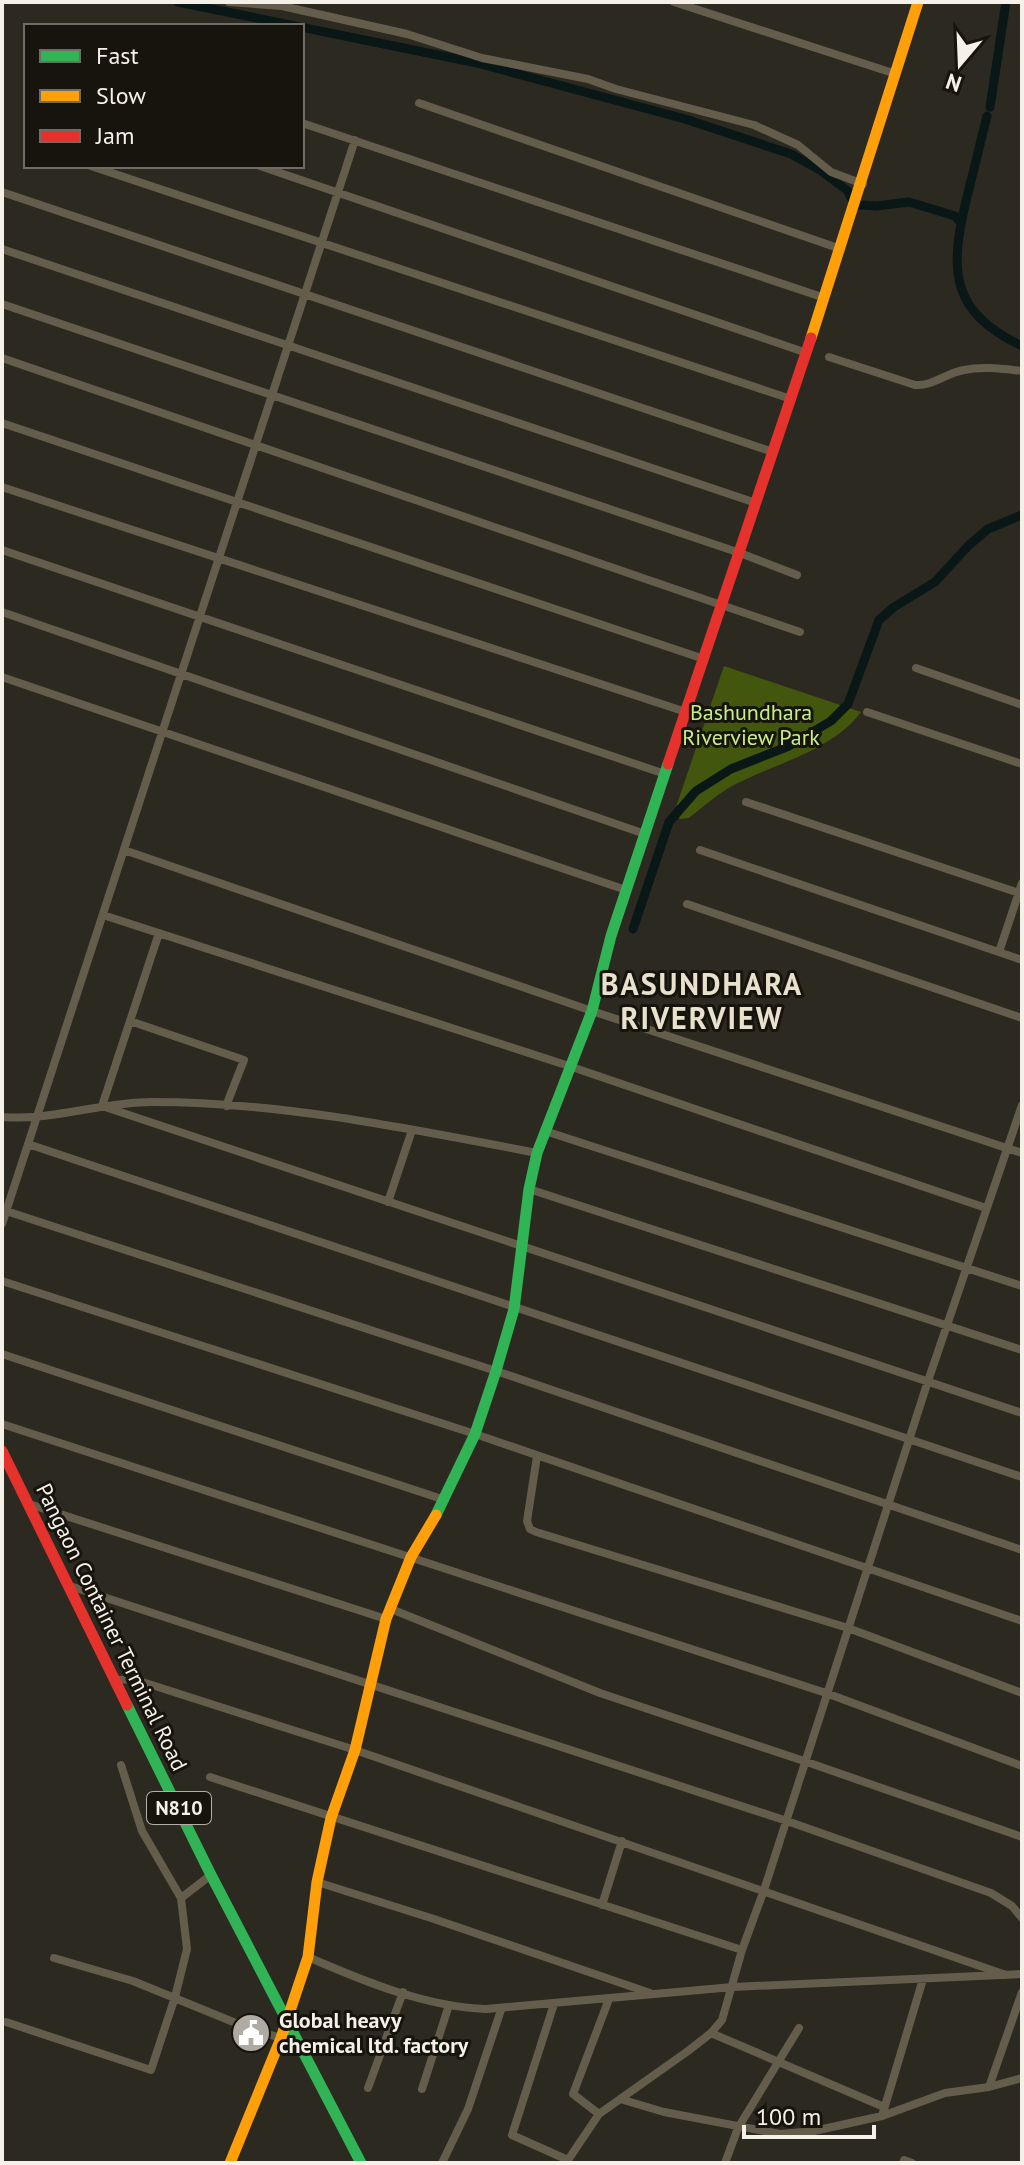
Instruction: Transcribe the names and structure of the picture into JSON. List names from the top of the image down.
{
  "streets": {
    "main road": ["Pangaon Container Terminal Road", "N810"]
  },
  "districts": ["BASUNDHARA RIVERVIEW"],
  "parks": ["Bashundhara Riverview Park"],
  "places": {
    "public building": ["Global heavy chemical ltd. factory"]
  },
  "legend": ["Fast", "Slow", "Jam"],
  "scale_bar": "100 m",
  "north": "bottom"
}
